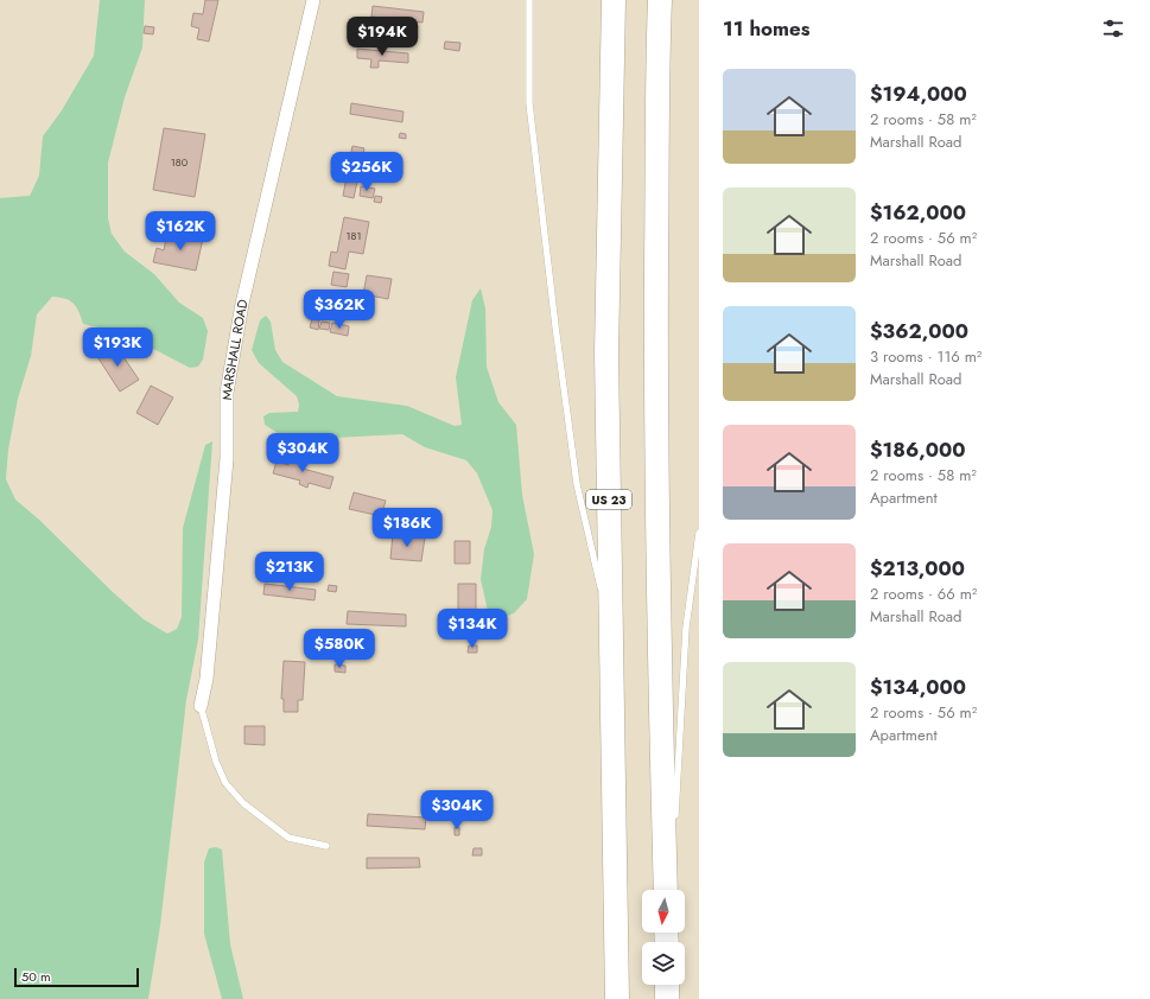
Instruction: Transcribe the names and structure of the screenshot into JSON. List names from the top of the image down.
{
  "streets": {
    "highway": ["US 23"],
    "street": ["MARSHALL ROAD"]
  },
  "house_numbers": ["180", "181"],
  "scale_bar": "50 m",
  "north": "bottom",
  "page": {
    "heading": "11 homes",
    "price": [
      "$194K",
      "$256K",
      "$162K",
      "$362K",
      "$193K",
      "$304K",
      "$186K",
      "$213K",
      "$134K",
      "$580K",
      "$304K"
    ],
    "list": [
      {
        "name": "$194,000",
        "note": "2 rooms · 58 m² · Marshall Road"
      },
      {
        "name": "$162,000",
        "note": "2 rooms · 56 m² · Marshall Road"
      },
      {
        "name": "$362,000",
        "note": "3 rooms · 116 m² · Marshall Road"
      },
      {
        "name": "$186,000",
        "note": "2 rooms · 58 m² · Apartment"
      },
      {
        "name": "$213,000",
        "note": "2 rooms · 66 m² · Marshall Road"
      },
      {
        "name": "$134,000",
        "note": "2 rooms · 56 m² · Apartment"
      }
    ],
    "scale": "50 m"
  }
}
